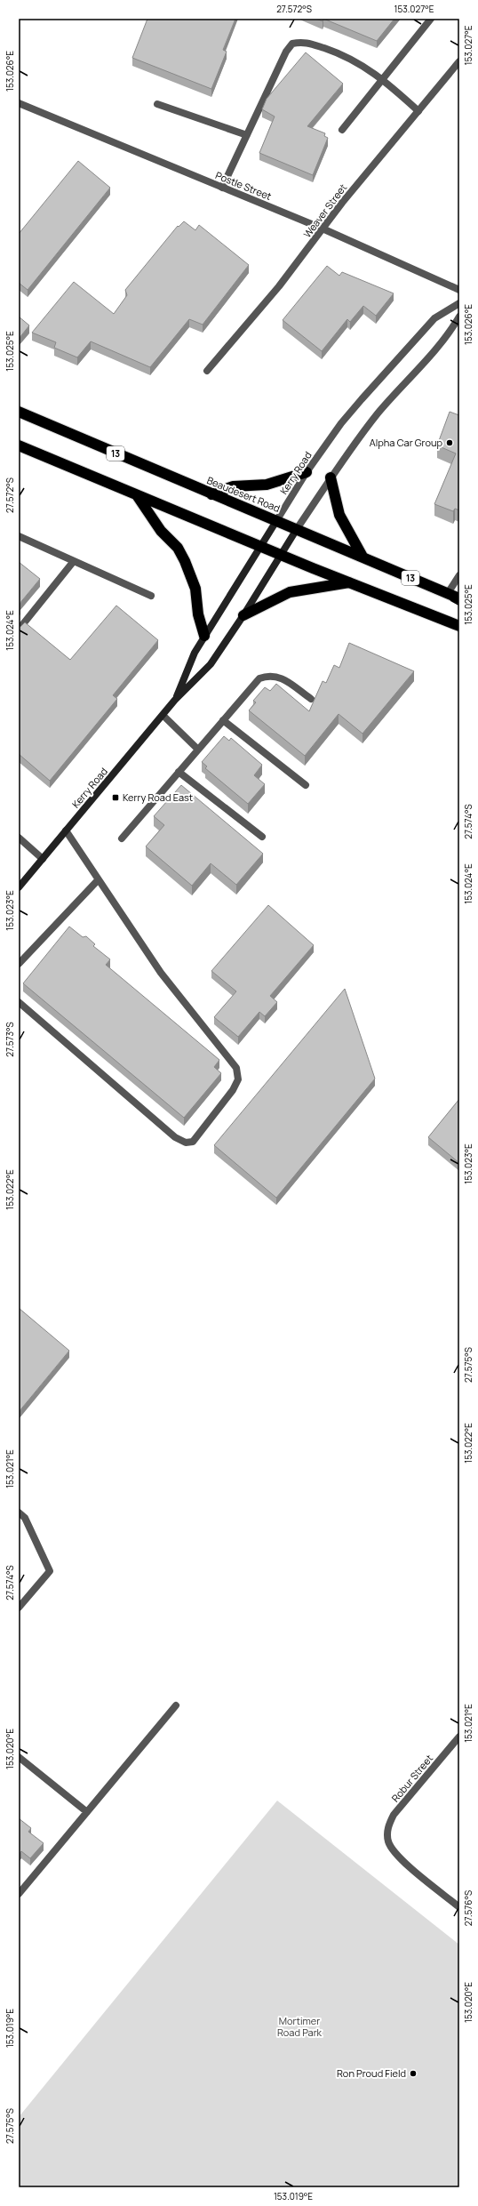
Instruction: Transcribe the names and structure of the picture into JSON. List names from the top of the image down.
{
  "streets": {
    "highway": ["13", "Beaudesert Road"],
    "street": [
      "Postle Street",
      "Weaver Street",
      "Kerry Road",
      "Robur Street"
    ]
  },
  "crossings": [
    ["Postle Street", "Weaver Street"],
    ["Kerry Road", "Beaudesert Road"]
  ],
  "parks": ["Mortimer Road Park"],
  "places": {
    "other": ["Alpha Car Group", "Ron Proud Field"],
    "transit": ["Kerry Road East"]
  },
  "coordinates": [
    "27.572°S",
    "153.027°E",
    "153.026°E",
    "153.025°E",
    "153.024°E",
    "27.574°S",
    "153.023°E",
    "27.573°S",
    "153.022°E",
    "27.575°S",
    "153.021°E",
    "153.020°E",
    "27.576°S",
    "153.019°E"
  ]
}
